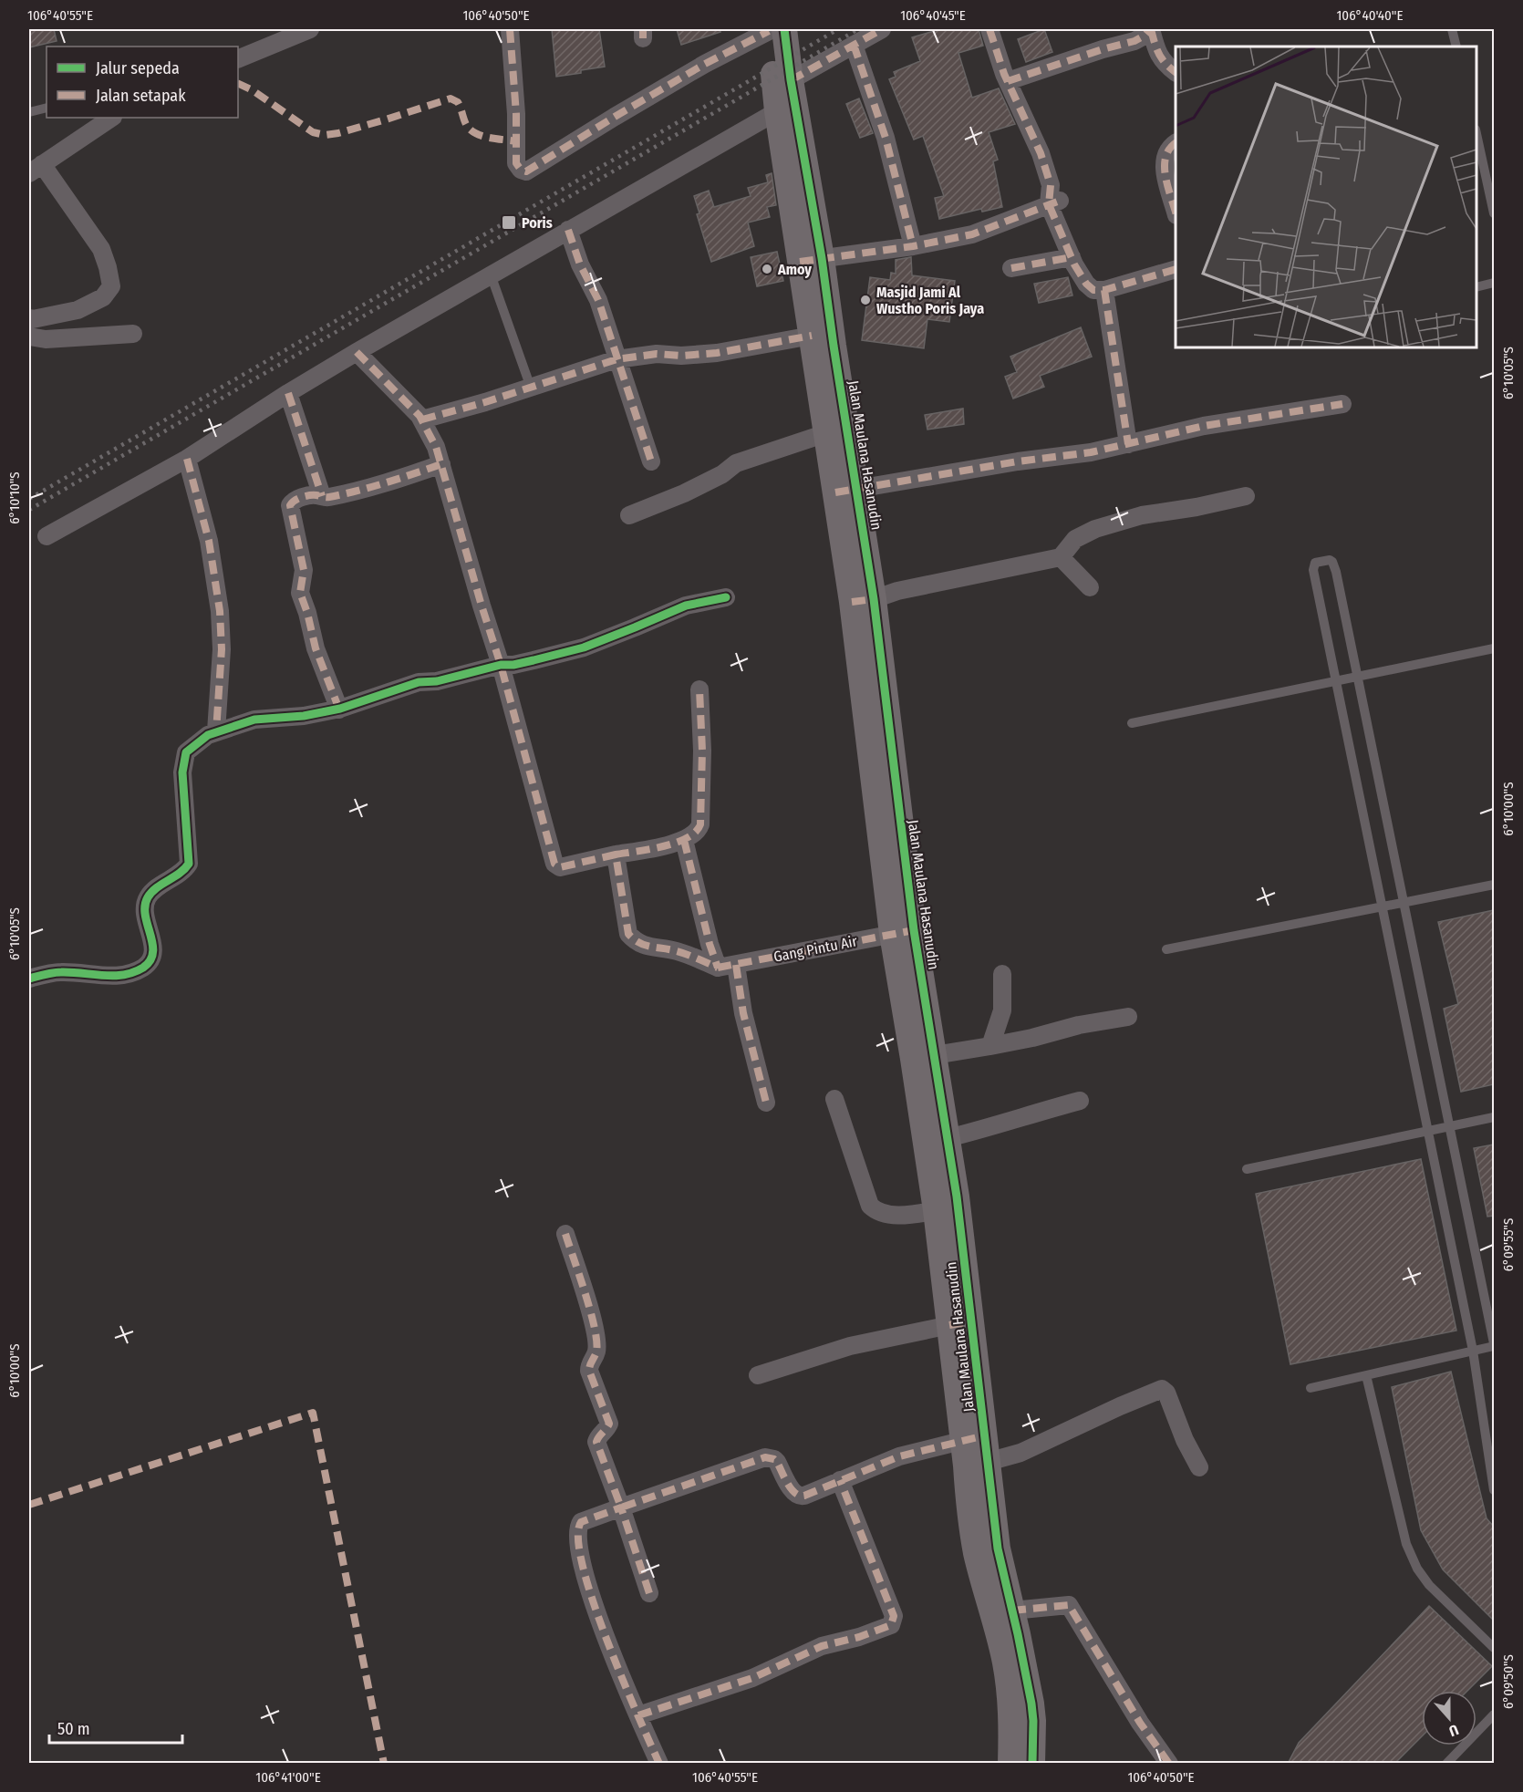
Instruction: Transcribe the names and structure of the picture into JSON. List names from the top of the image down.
{
  "streets": {
    "street": ["Jalan Maulana Hasanudin", "Gang Pintu Air"]
  },
  "crossings": [
    ["Jalan Maulana Hasanudin", "Gang Pintu Air"]
  ],
  "places": {
    "transit": ["Poris"],
    "other": ["Amoy", "Masjid Jami Al Wustho Poris Jaya"]
  },
  "legend": ["Jalur sepeda", "Jalan setapak"],
  "scale_bar": "50 m",
  "north": "bottom",
  "coordinates": [
    "106°40'55\"E",
    "106°40'50\"E",
    "106°40'45\"E",
    "106°40'40\"E",
    "6°10'05\"S",
    "6°10'10\"S",
    "6°10'00\"S",
    "6°09'55\"S",
    "6°09'50\"S",
    "106°41'00\"E"
  ]
}
